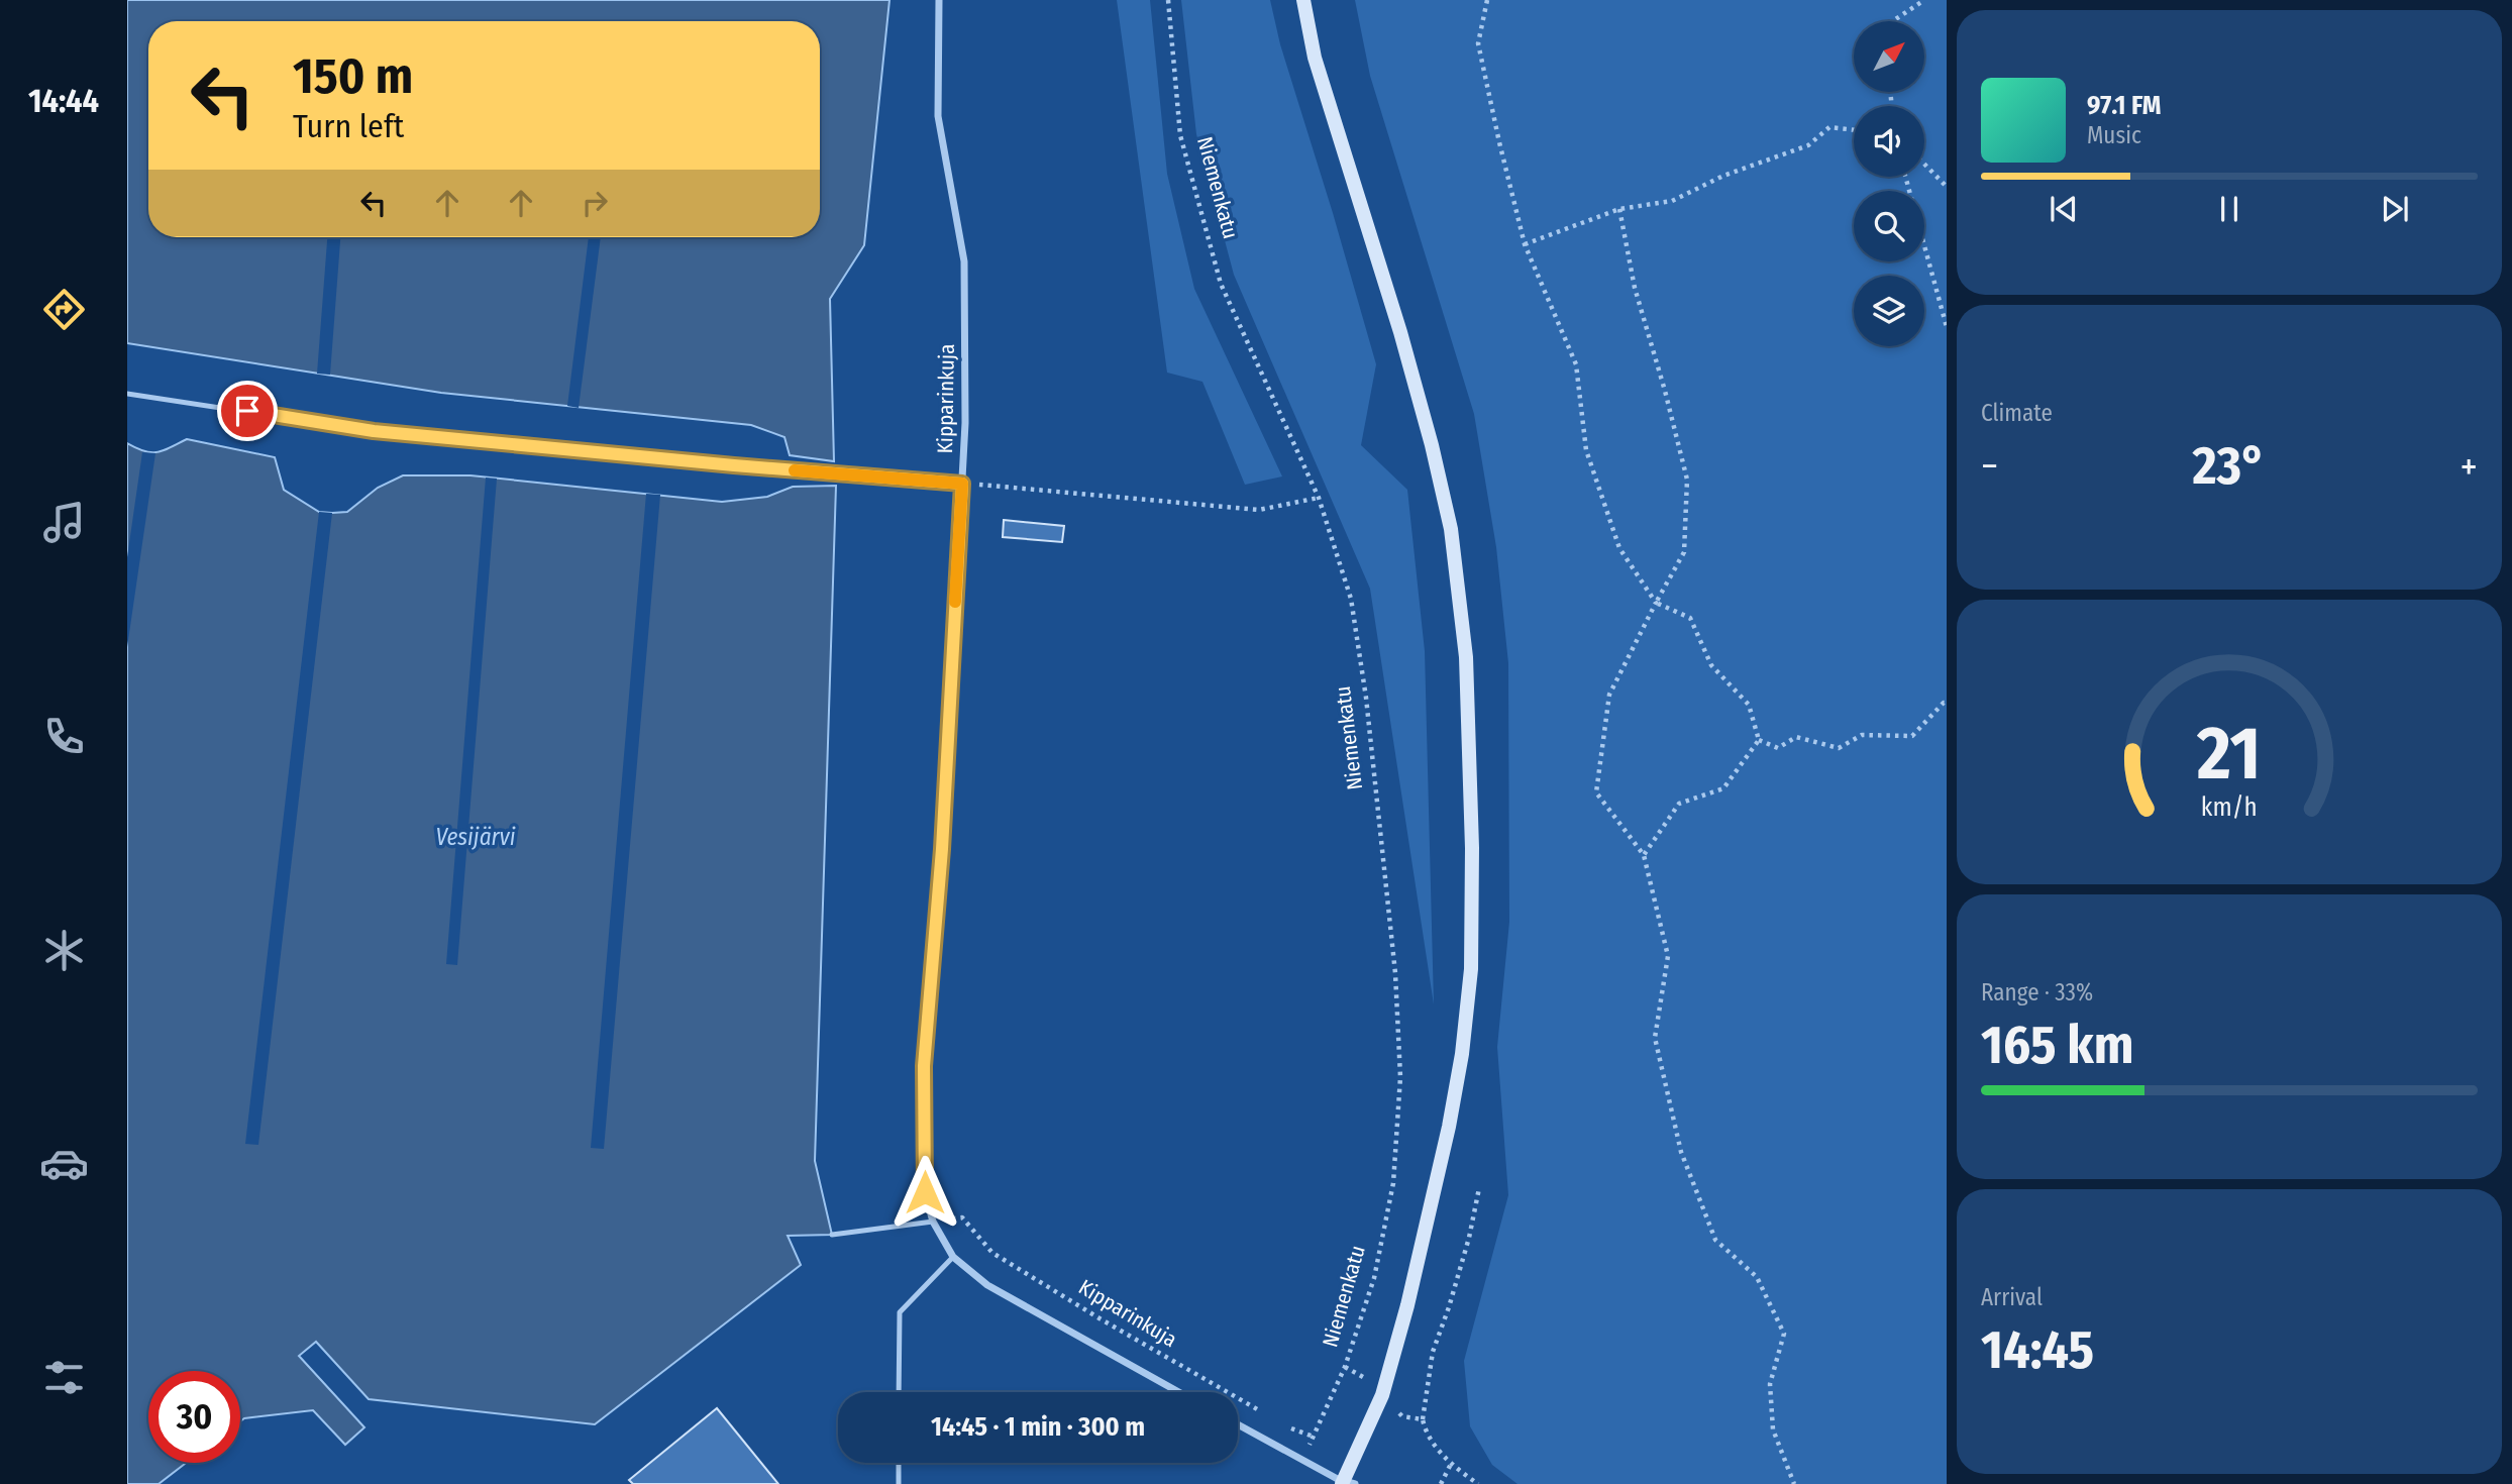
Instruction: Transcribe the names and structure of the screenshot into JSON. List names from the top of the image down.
{
  "streets": {
    "street": ["Kipparinkuja"],
    "path": ["Niemenkatu"]
  },
  "water": ["Vesijärvi"],
  "north": "top right",
  "page": {
    "tabs": "14:44",
    "turn": ["150 m", "Turn left"],
    "song": ["97.1 FM", "Music"],
    "tile": [
      "Climate",
      ["Range · 33%", "165 km"],
      ["Arrival", "14:45"]
    ],
    "heat": ["−", "23°", "+"],
    "limit": "30",
    "trip": "14:45 · 1 min · 300 m",
    "gauge": ["21", "km/h"]
  }
}
